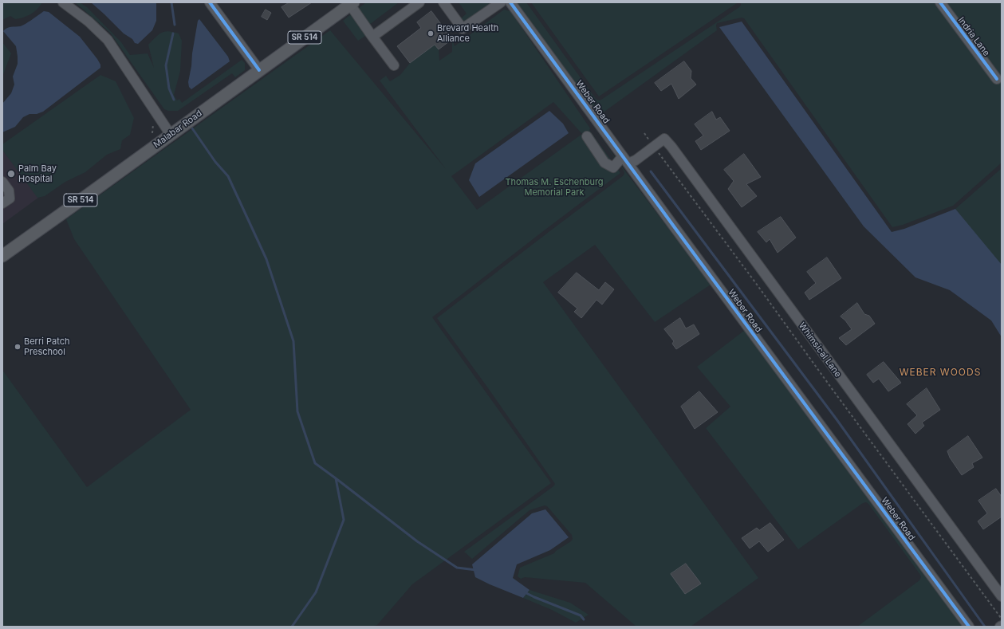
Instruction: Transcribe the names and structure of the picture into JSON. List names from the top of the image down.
{
  "streets": {
    "main road": ["SR 514", "Malabar Road"],
    "street": ["Indria Lane", "Weber Road", "Whimsical Lane"]
  },
  "crossings": [
    ["Weber Road", "Whimsical Lane"]
  ],
  "districts": ["WEBER WOODS"],
  "parks": ["Thomas M. Eschenburg Memorial Park"],
  "places": ["Brevard Health Alliance", "Palm Bay Hospital", "Berri Patch Preschool"]
}
